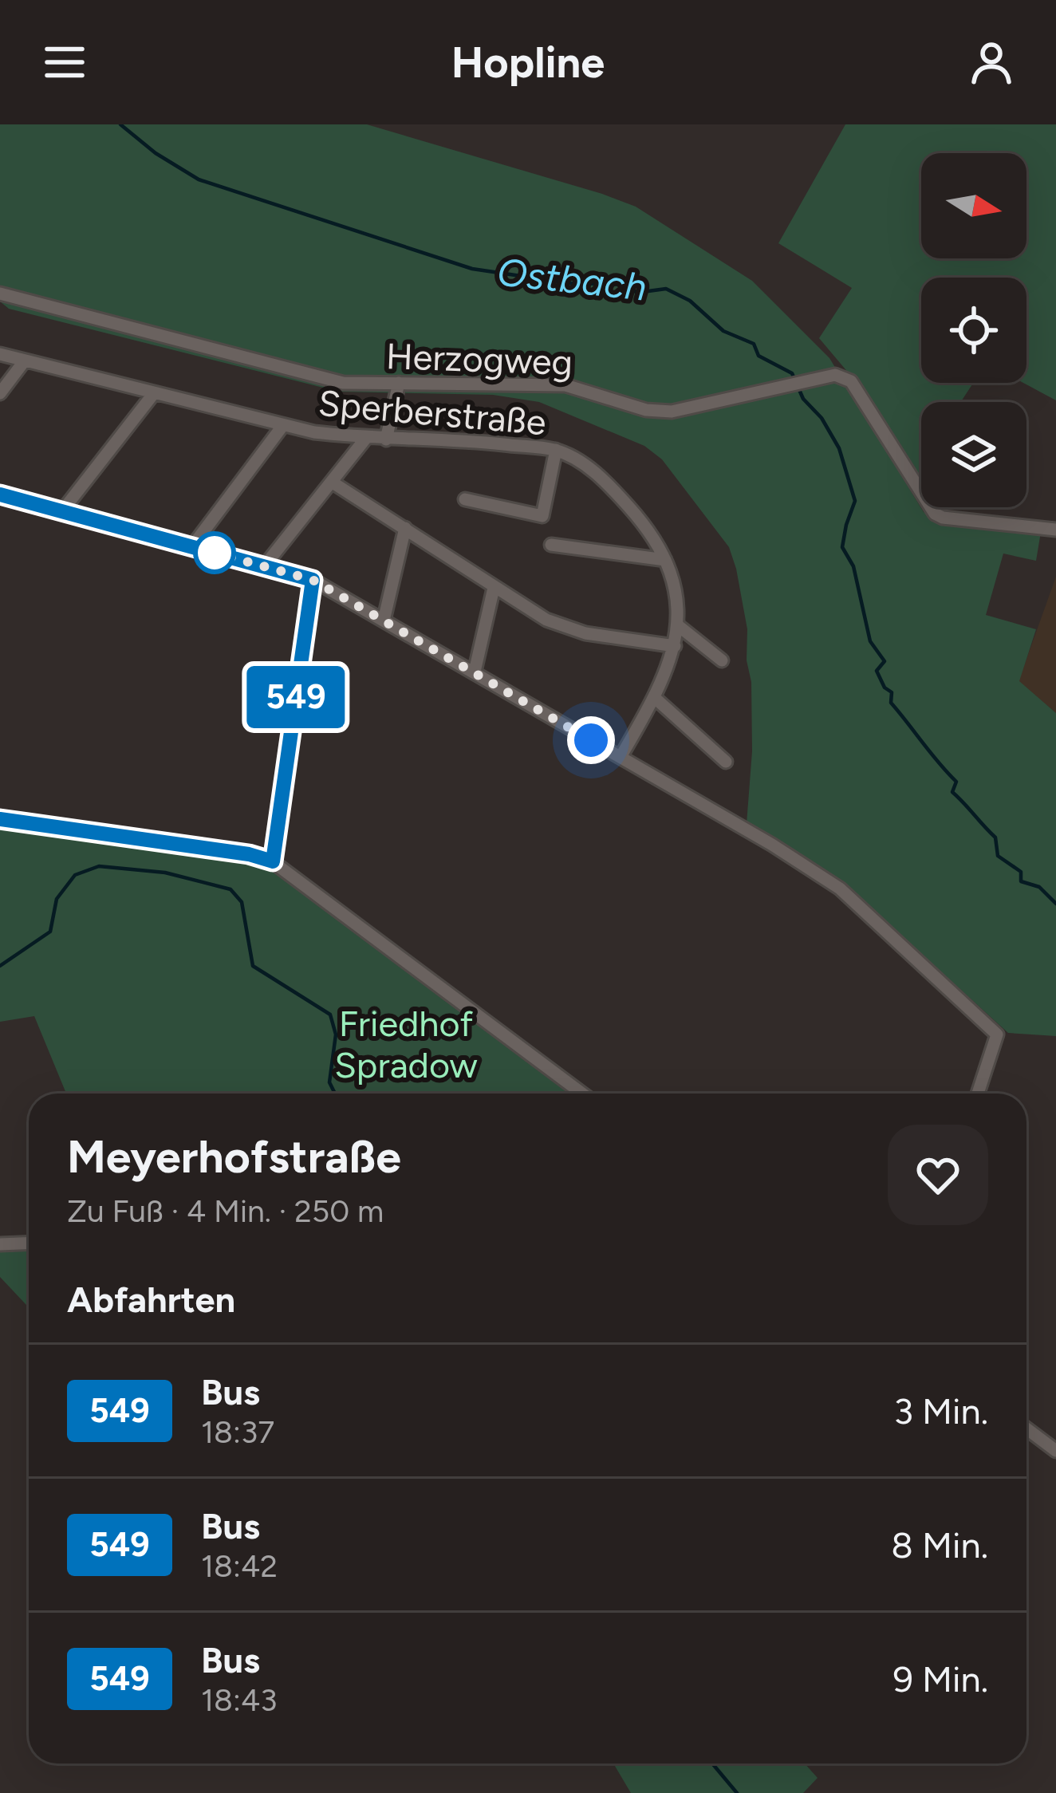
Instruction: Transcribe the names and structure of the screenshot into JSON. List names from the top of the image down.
{
  "streets": {
    "street": ["Herzogweg", "Sperberstraße"]
  },
  "water": ["Ostbach"],
  "parks": ["Friedhof Spradow"],
  "lines": ["bus line 549"],
  "north": "right",
  "page": {
    "header": "Hopline",
    "on_map": "549",
    "heading": [
      ["Meyerhofstraße", "Zu Fuß · 4 Min. · 250 m"],
      "Abfahrten"
    ],
    "list": [
      {
        "mark": "549",
        "name": "Bus",
        "note": "18:37",
        "value": "3 Min."
      },
      {
        "mark": "549",
        "name": "Bus",
        "note": "18:42",
        "value": "8 Min."
      },
      {
        "mark": "549",
        "name": "Bus",
        "note": "18:43",
        "value": "9 Min."
      }
    ]
  }
}
